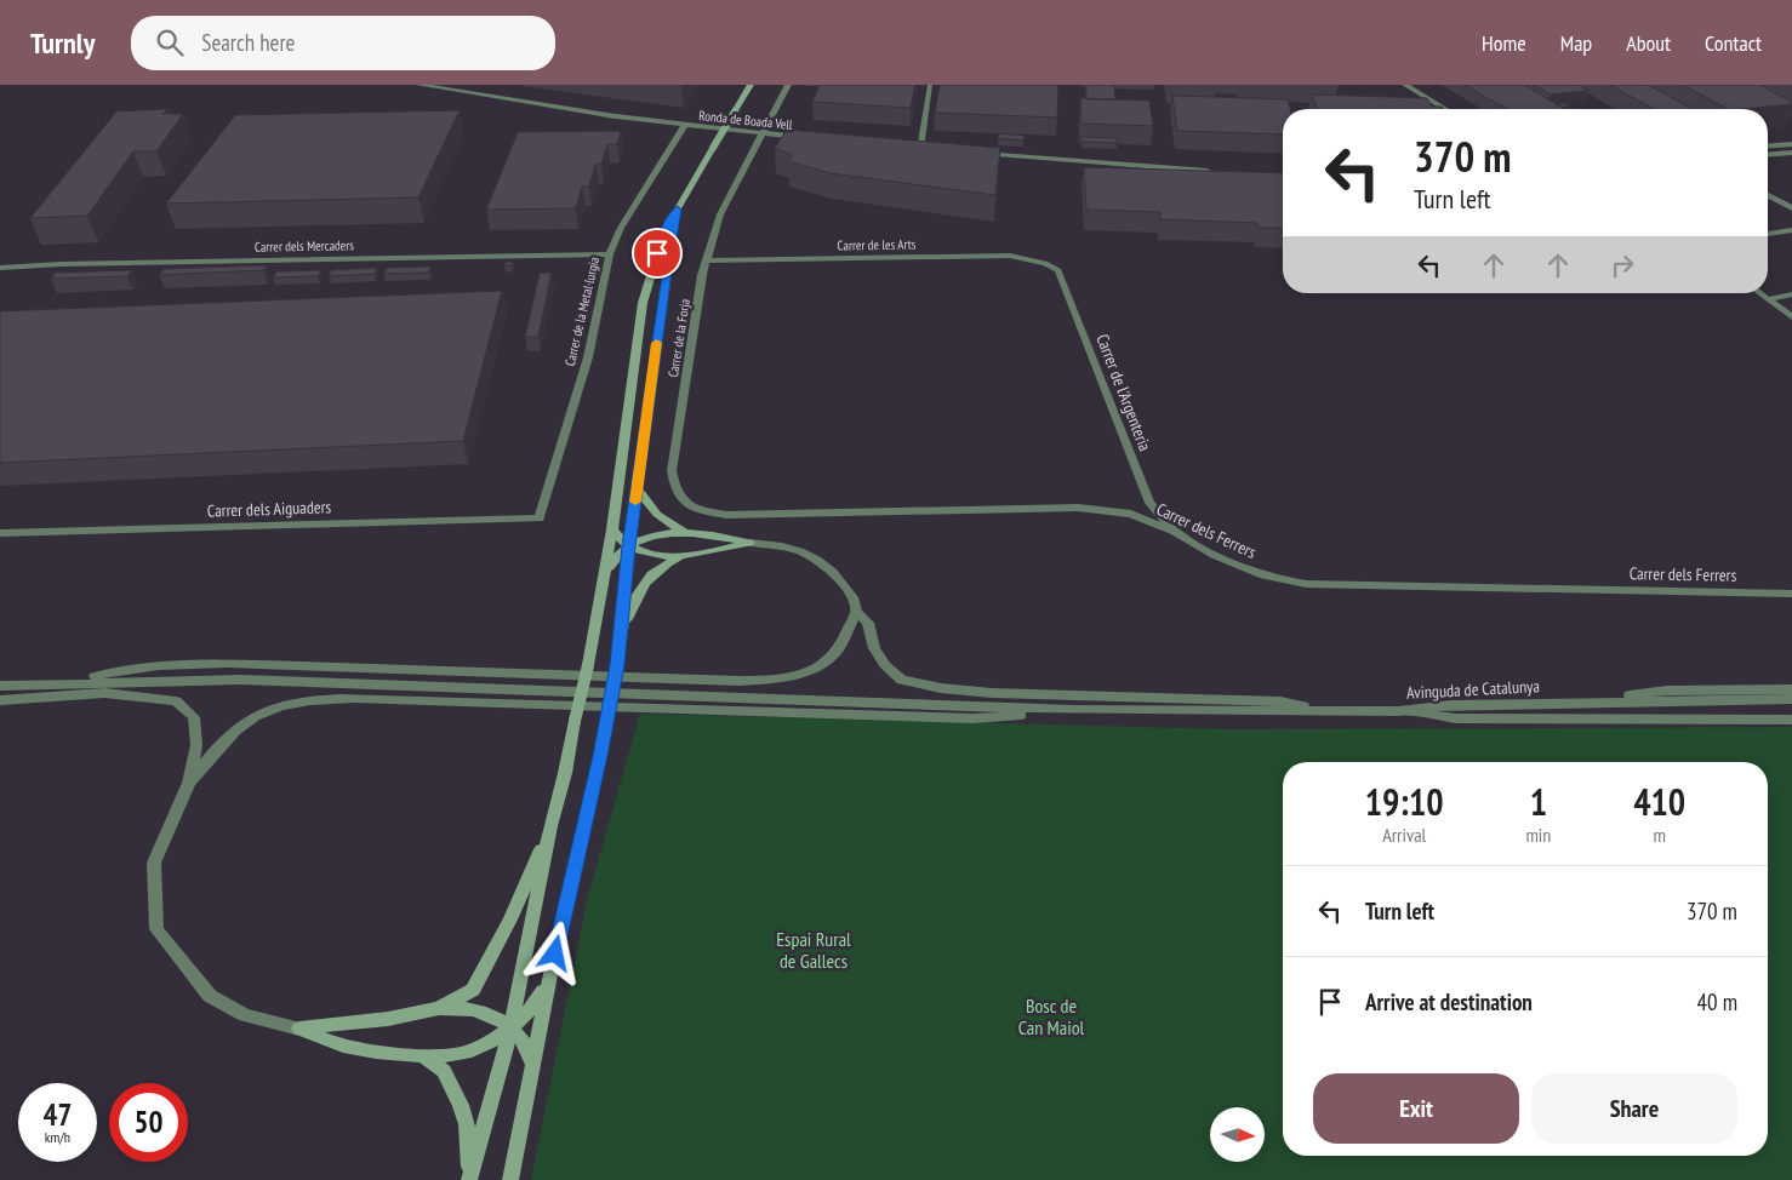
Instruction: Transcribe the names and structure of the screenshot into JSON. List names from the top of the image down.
{
  "streets": {
    "street": [
      "Ronda de Boada Vell",
      "Carrer de les Arts",
      "Carrer dels Mercaders",
      "Carrer de la Metal·lurgia",
      "Carrer de la Forja",
      "Carrer de l'Argenteria",
      "Carrer dels Aiguaders",
      "Carrer dels Ferrers",
      "Avinguda de Catalunya"
    ]
  },
  "crossings": [
    ["Ronda de Boada Vell", "Carrer de la Metal·lurgia"],
    ["Ronda de Boada Vell", "Carrer de la Forja"],
    ["Carrer de les Arts", "Carrer de la Forja"],
    ["Carrer de les Arts", "Carrer de l'Argenteria"],
    ["Carrer dels Mercaders", "Carrer de la Metal·lurgia"],
    ["Carrer de la Metal·lurgia", "Carrer dels Aiguaders"],
    ["Carrer de la Forja", "Carrer dels Ferrers"],
    ["Carrer de l'Argenteria", "Carrer dels Ferrers"]
  ],
  "parks": ["Espai Rural de Gallecs", "Bosc de Can Maiol"],
  "north": "right",
  "page": {
    "header": "Turnly",
    "search": "Search here",
    "nav": [
      "Home",
      "Map",
      "About",
      "Contact"
    ],
    "turn": ["370 m", "Turn left"],
    "eta": [
      "19:10",
      "Arrival",
      "1",
      "min",
      "410",
      "m"
    ],
    "list": [
      {
        "name": "Turn left",
        "value": "370 m"
      },
      {
        "name": "Arrive at destination",
        "value": "40 m"
      }
    ],
    "buttons": ["Exit", "Share"],
    "speed": "47 km/h",
    "limit": "50"
  }
}
